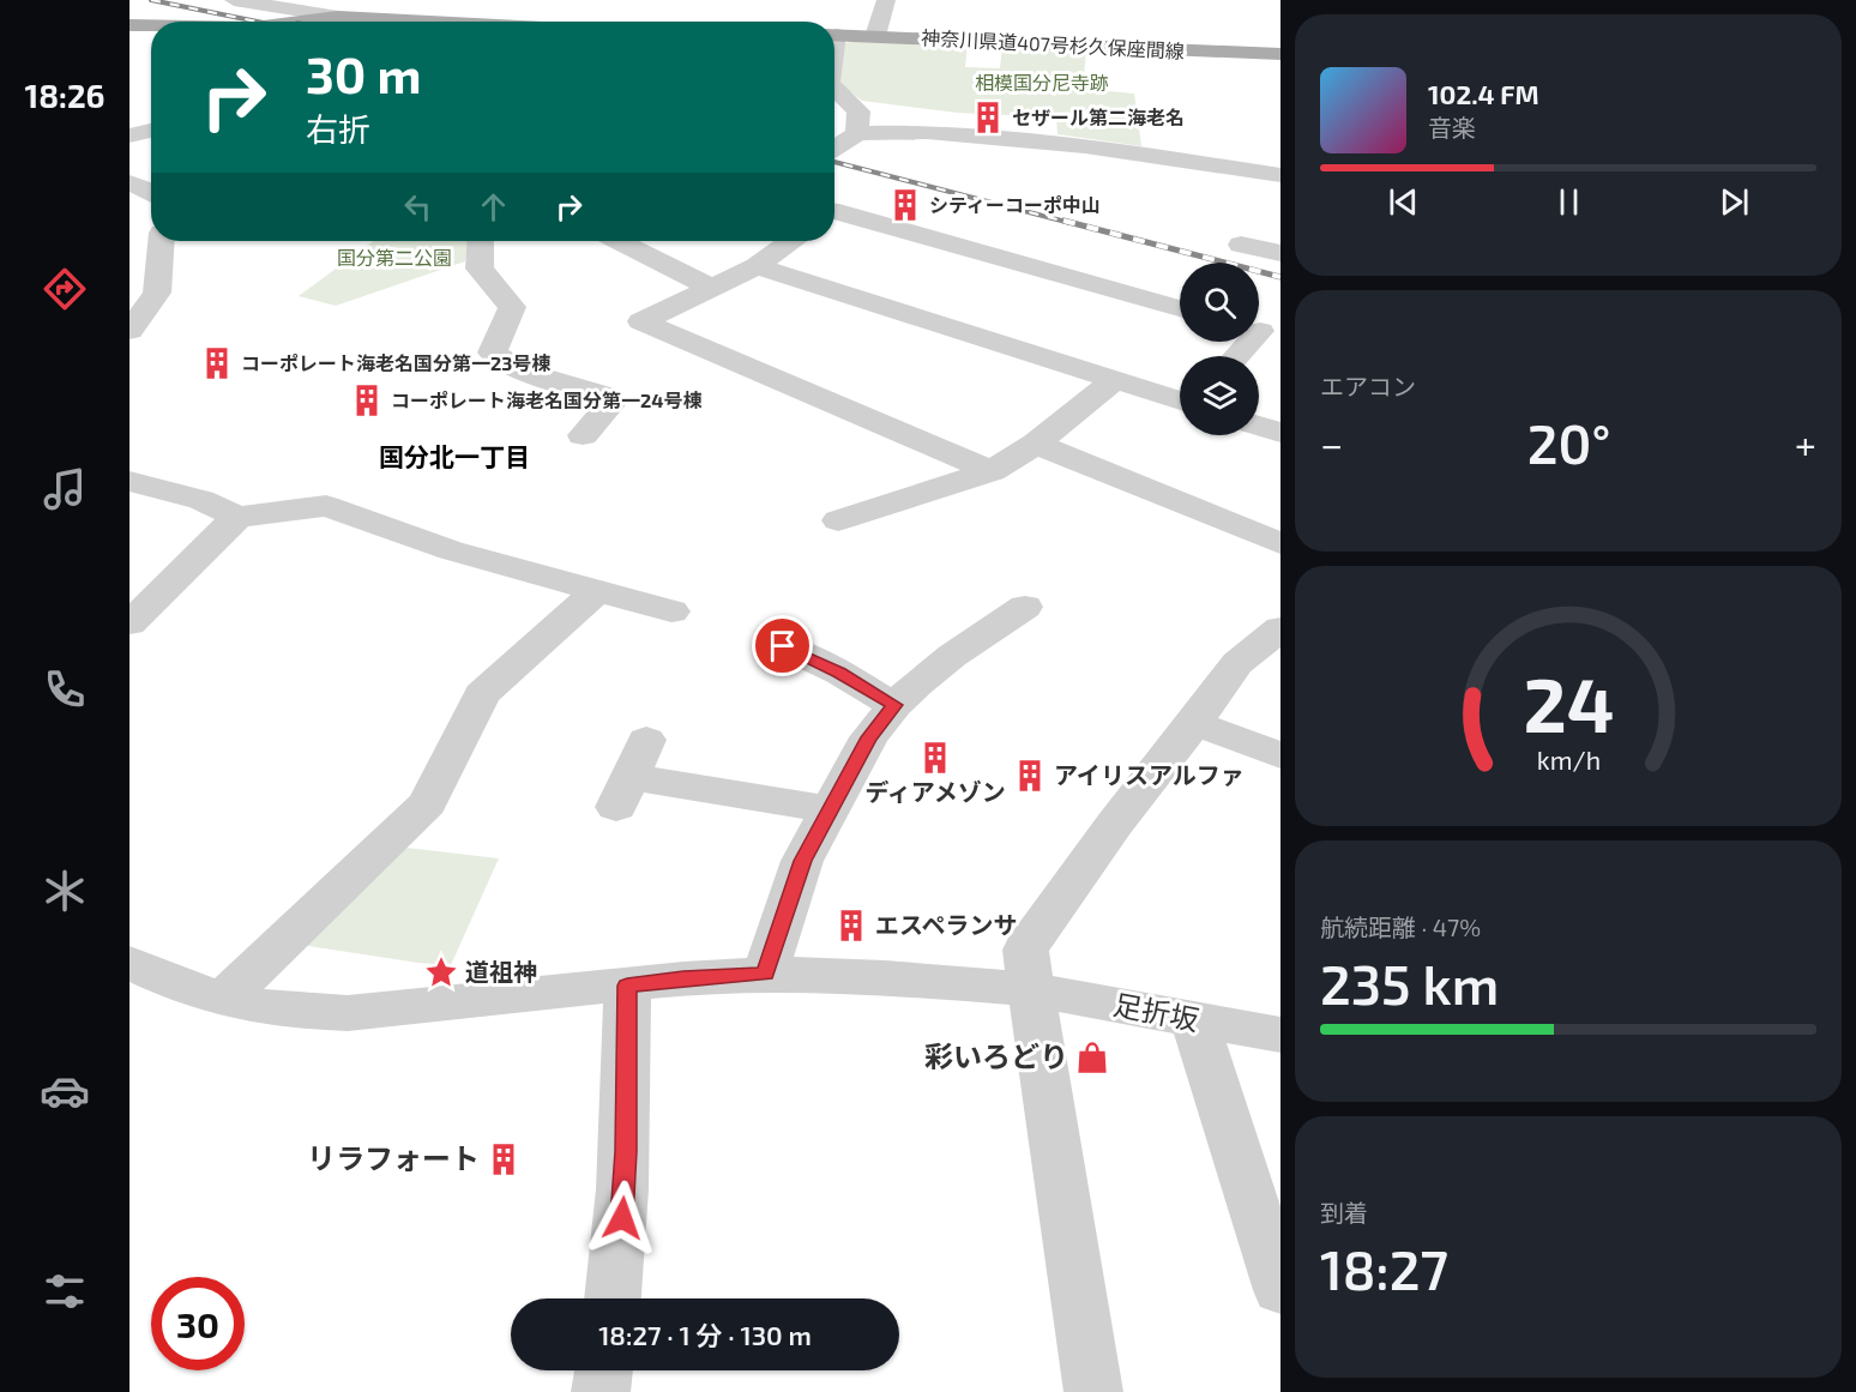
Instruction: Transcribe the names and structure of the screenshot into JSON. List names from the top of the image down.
{
  "streets": {
    "main road": ["神奈川県道407号杉久保座間線"],
    "street": ["足折坂"]
  },
  "districts": ["国分北一丁目"],
  "parks": ["相模国分尼寺跡", "国分第二公園"],
  "places": {
    "building": [
      "セザール第二海老名",
      "シティーコーポ中山",
      "コーポレート海老名国分第一23号棟",
      "コーポレート海老名国分第一24号棟",
      "ディアメゾン",
      "アイリスアルファ",
      "エスペランサ",
      "リラフォート"
    ],
    "place": ["道祖神"],
    "shop": ["彩いろどり"]
  },
  "page": {
    "tabs": "18:26",
    "turn": ["30 m", "右折"],
    "song": ["102.4 FM", "音楽"],
    "tile": [
      "エアコン",
      ["航続距離 · 47%", "235 km"],
      ["到着", "18:27"]
    ],
    "heat": ["−", "20°", "+"],
    "limit": "30",
    "trip": "18:27 · 1 分 · 130 m",
    "gauge": ["24", "km/h"]
  }
}
